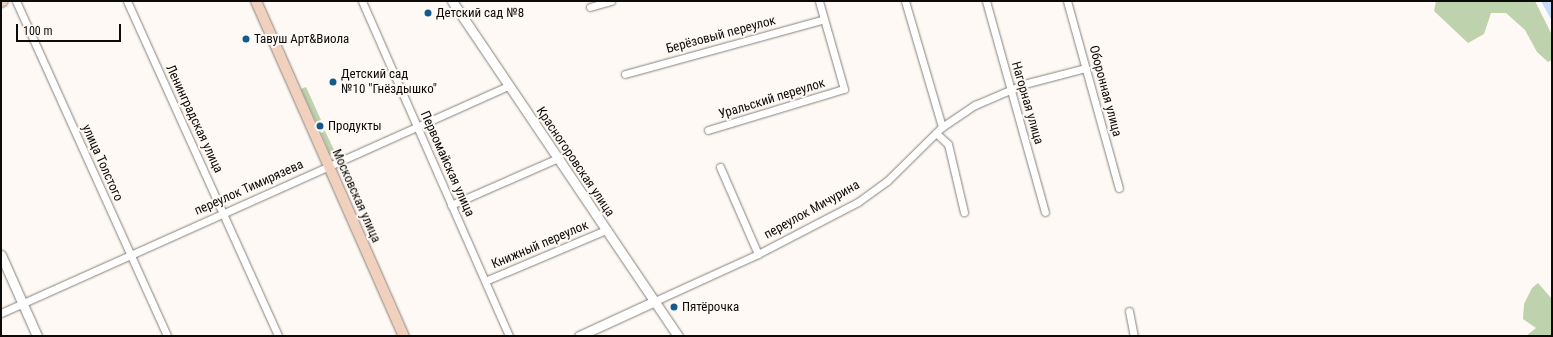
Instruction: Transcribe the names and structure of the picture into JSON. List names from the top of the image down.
{
  "streets": {
    "main road": ["Московская улица"],
    "street": [
      "Берёзовый переулок",
      "Оборонная улица",
      "Уральский переулок",
      "Нагорная улица",
      "Ленинградская улица",
      "Красногоровская улица",
      "улица Толстого",
      "Первомайская улица",
      "переулок Тимирязева",
      "переулок Мичурина",
      "Книжный переулок"
    ]
  },
  "crossings": [
    ["Берёзовый переулок", "Уральский переулок"],
    ["Оборонная улица", "переулок Мичурина"],
    ["Нагорная улица", "переулок Мичурина"],
    ["Ленинградская улица", "переулок Тимирязева"],
    ["Красногоровская улица", "переулок Тимирязева"],
    ["Красногоровская улица", "переулок Мичурина"],
    ["Красногоровская улица", "Книжный переулок"],
    ["улица Толстого", "переулок Тимирязева"],
    ["Первомайская улица", "переулок Тимирязева"],
    ["Первомайская улица", "Книжный переулок"],
    ["переулок Тимирязева", "Московская улица"]
  ],
  "places": [
    "Детский сад №8",
    "Тавуш Арт&Виола",
    "Детский сад №10 \"Гнёздышко\"",
    "Продукты",
    "Пятёрочка"
  ],
  "scale_bar": "100 m"
}
